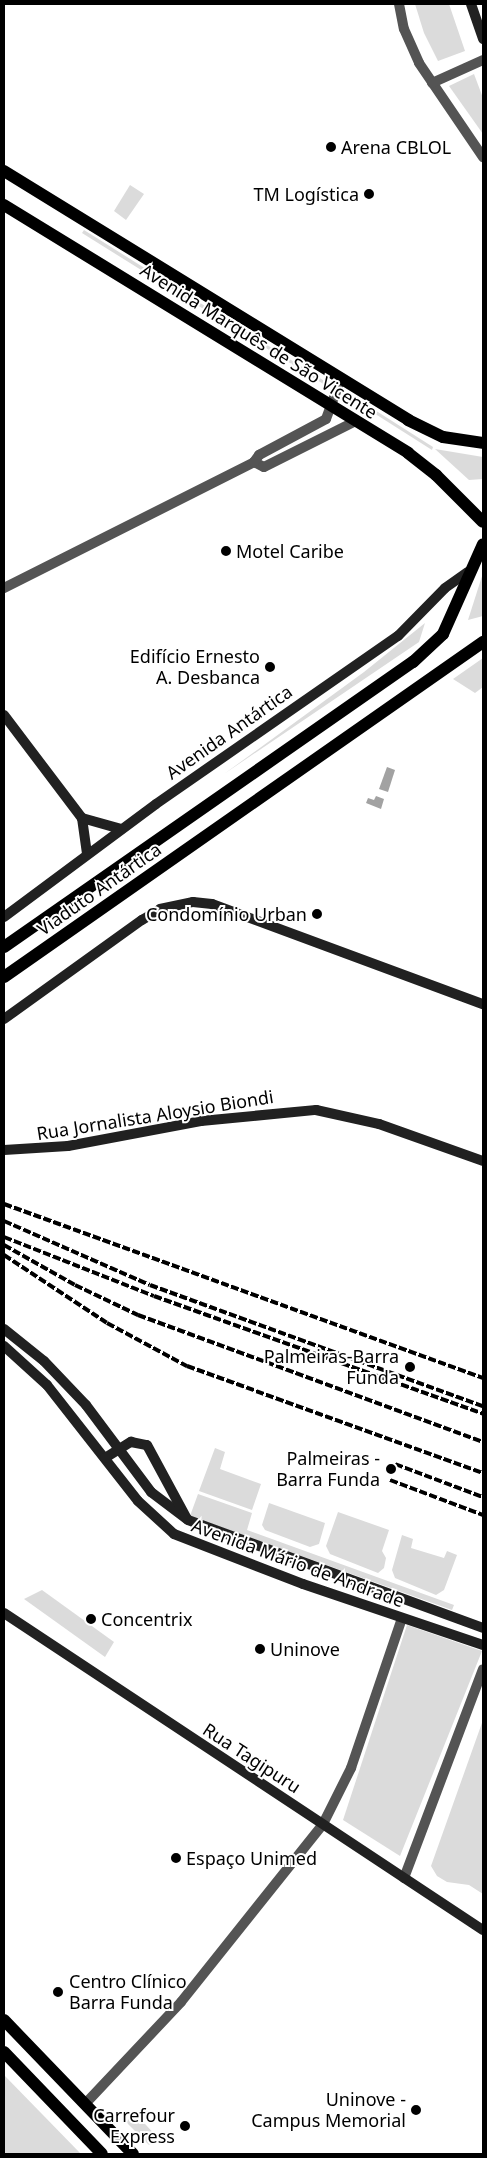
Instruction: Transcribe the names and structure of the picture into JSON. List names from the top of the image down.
{
  "streets": {
    "main road": ["Avenida Marquês de São Vicente", "Avenida Antártica", "Viaduto Antártica"],
    "street": ["Rua Jornalista Aloysio Biondi", "Avenida Mário de Andrade", "Rua Tagipuru"]
  },
  "crossings": [
    ["Avenida Antártica", "Viaduto Antártica"]
  ],
  "places": [
    "Arena CBLOL",
    "TM Logística",
    "Motel Caribe",
    "Edifício Ernesto A. Desbanca",
    "Condomínio Urban",
    "Palmeiras-Barra Funda",
    "Palmeiras - Barra Funda",
    "Concentrix",
    "Uninove",
    "Espaço Unimed",
    "Centro Clínico Barra Funda",
    "Uninove - Campus Memorial",
    "Carrefour Express"
  ]
}
